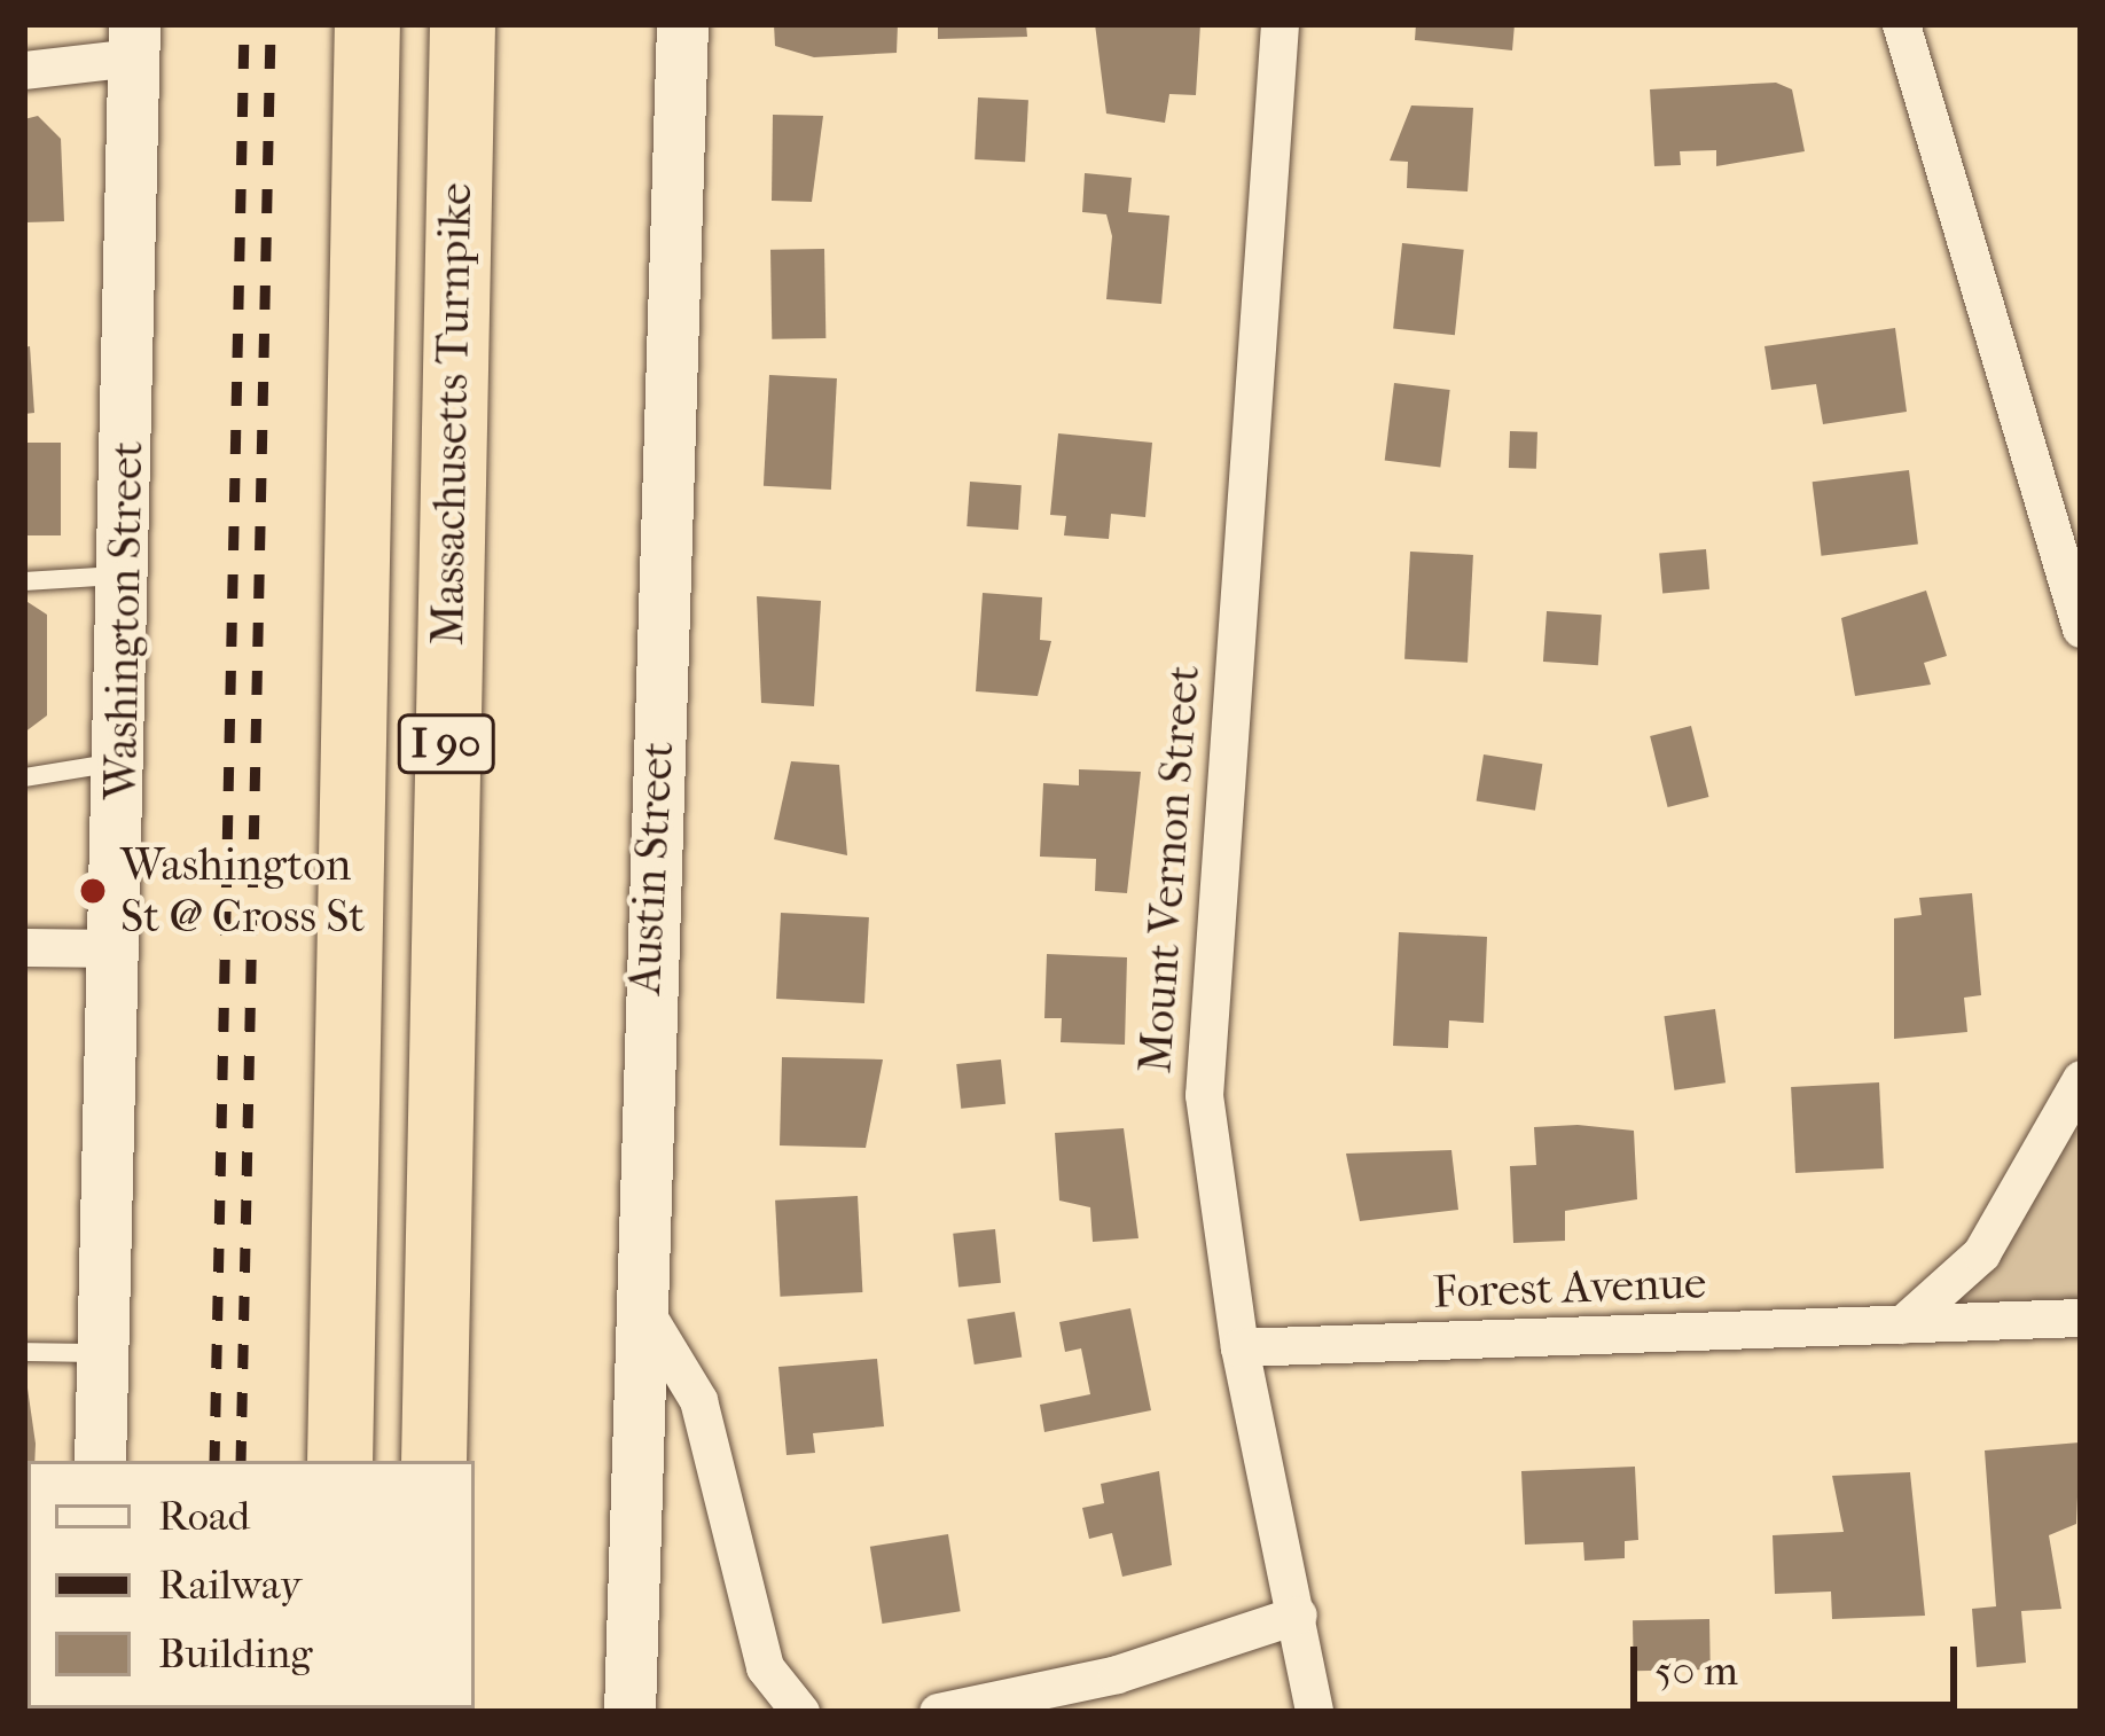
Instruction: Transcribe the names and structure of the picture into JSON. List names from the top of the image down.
{
  "streets": {
    "highway": ["Massachusetts Turnpike", "I 90"],
    "main road": ["Washington Street", "Austin Street"],
    "street": ["Mount Vernon Street", "Forest Avenue"]
  },
  "crossings": [
    ["Mount Vernon Street", "Forest Avenue"]
  ],
  "places": ["Washington St @ Cross St"],
  "legend": ["Road", "Railway", "Building"],
  "scale_bar": "50 m"
}
